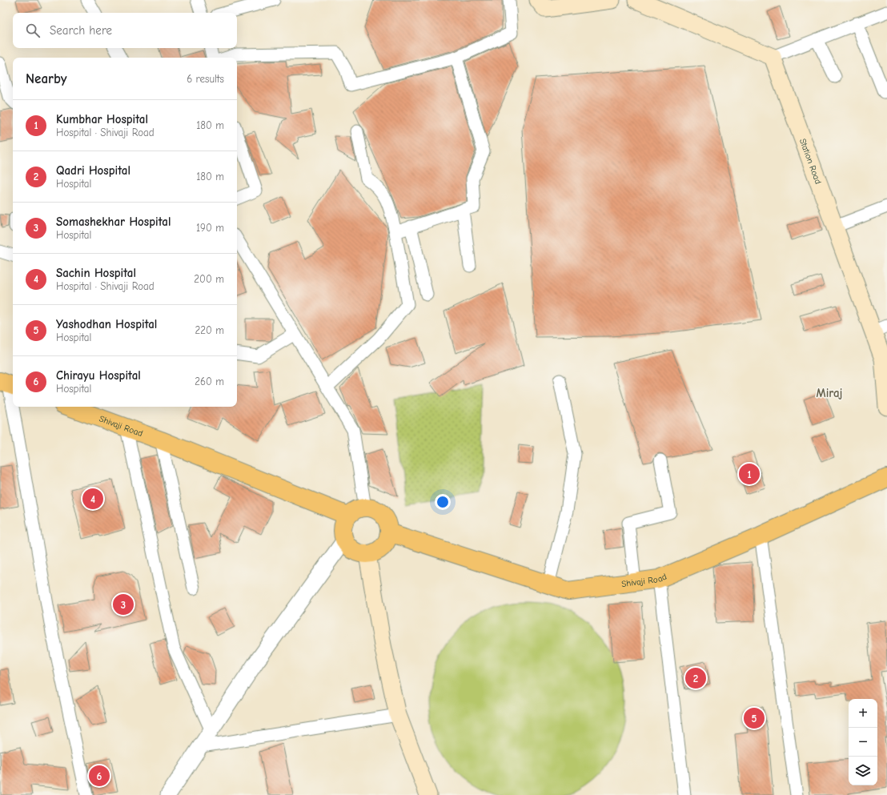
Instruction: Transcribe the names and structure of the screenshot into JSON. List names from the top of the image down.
{
  "streets": {
    "main road": ["Station Road", "Shivaji Road"]
  },
  "districts": ["Miraj"],
  "page": {
    "search": "Search here",
    "heading": ["Nearby", "6 results"],
    "list": [
      {
        "mark": "1",
        "name": "Kumbhar Hospital",
        "note": "Hospital · Shivaji Road",
        "value": "180 m"
      },
      {
        "mark": "2",
        "name": "Qadri Hospital",
        "note": "Hospital",
        "value": "180 m"
      },
      {
        "mark": "3",
        "name": "Somashekhar Hospital",
        "note": "Hospital",
        "value": "190 m"
      },
      {
        "mark": "4",
        "name": "Sachin Hospital",
        "note": "Hospital · Shivaji Road",
        "value": "200 m"
      },
      {
        "mark": "5",
        "name": "Yashodhan Hospital",
        "note": "Hospital",
        "value": "220 m"
      },
      {
        "mark": "6",
        "name": "Chirayu Hospital",
        "note": "Hospital",
        "value": "260 m"
      }
    ],
    "pins": [
      "1",
      "4",
      "3",
      "2",
      "5",
      "6"
    ],
    "map_buttons": ["+", "−"]
  }
}
